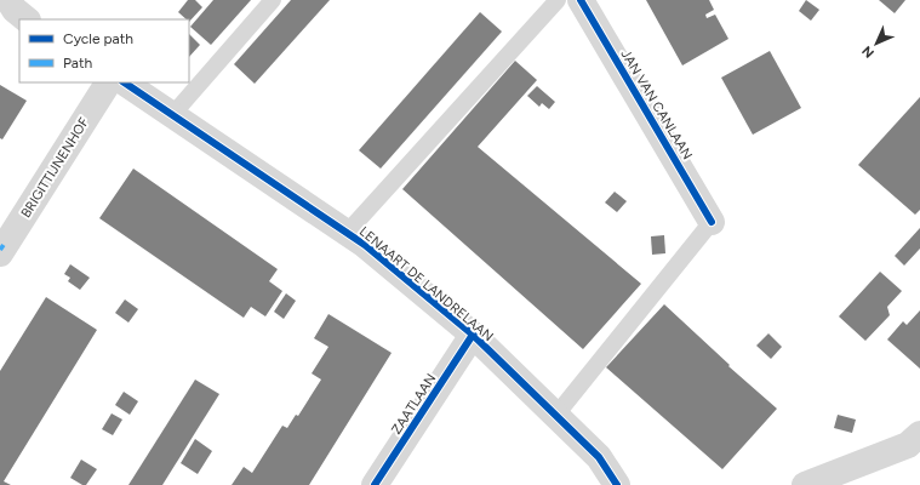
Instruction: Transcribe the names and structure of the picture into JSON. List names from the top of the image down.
{
  "streets": {
    "street": [
      "JAN VAN CANLAAN",
      "BRIGITTIJNENHOF",
      "LENAART DE LANDRELAAN",
      "ZAATLAAN"
    ]
  },
  "crossings": [
    ["LENAART DE LANDRELAAN", "ZAATLAAN"]
  ],
  "legend": ["Cycle path", "Path"],
  "north": "bottom left"
}
